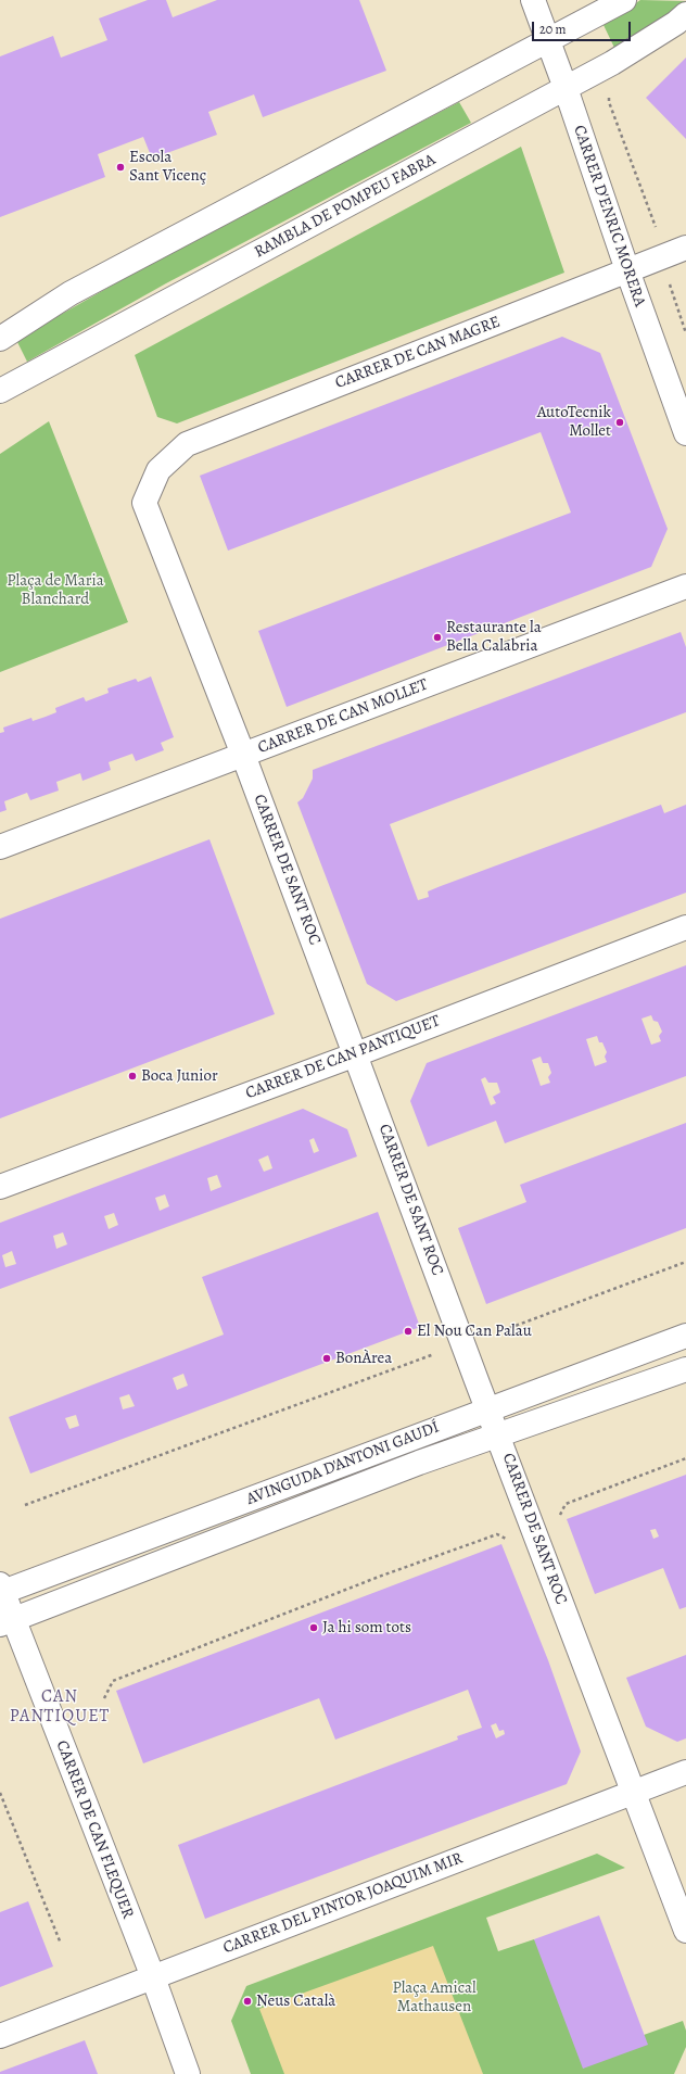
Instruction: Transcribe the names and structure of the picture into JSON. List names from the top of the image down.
{
  "streets": {
    "street": [
      "RAMBLA DE POMPEU FABRA",
      "CARRER D'ENRIC MORERA",
      "CARRER DE CAN MAGRE",
      "CARRER DE CAN MOLLET",
      "CARRER DE SANT ROC",
      "CARRER DE CAN PANTIQUET",
      "AVINGUDA D'ANTONI GAUDÍ",
      "CARRER DE CAN FLEQUER",
      "CARRER DEL PINTOR JOAQUIM MIR"
    ]
  },
  "crossings": [
    ["RAMBLA DE POMPEU FABRA", "CARRER D'ENRIC MORERA"],
    ["CARRER D'ENRIC MORERA", "CARRER DE CAN MAGRE"],
    ["CARRER DE CAN MAGRE", "CARRER DE SANT ROC"],
    ["CARRER DE CAN MOLLET", "CARRER DE SANT ROC"],
    ["CARRER DE SANT ROC", "CARRER DE CAN PANTIQUET"],
    ["CARRER DE SANT ROC", "AVINGUDA D'ANTONI GAUDÍ"],
    ["CARRER DE SANT ROC", "CARRER DEL PINTOR JOAQUIM MIR"],
    ["AVINGUDA D'ANTONI GAUDÍ", "CARRER DE CAN FLEQUER"],
    ["CARRER DE CAN FLEQUER", "CARRER DEL PINTOR JOAQUIM MIR"]
  ],
  "districts": ["CAN PANTIQUET"],
  "parks": ["Plaça de Maria Blanchard", "Plaça Amical Mathausen"],
  "places": [
    "Escola Sant Vicenç",
    "AutoTecnik Mollet",
    "Restaurante la Bella Calabria",
    "Boca Junior",
    "El Nou Can Palau",
    "BonÀrea",
    "Ja hi som tots",
    "Neus Català"
  ],
  "scale_bar": "20 m"
}
